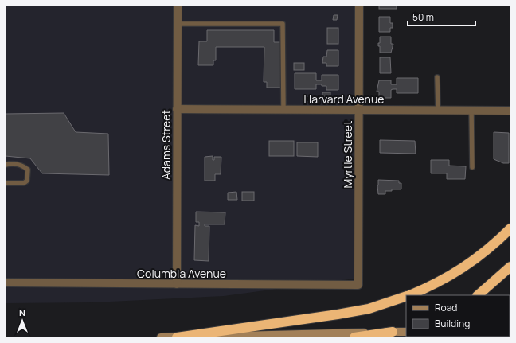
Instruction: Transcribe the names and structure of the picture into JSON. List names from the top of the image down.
{
  "streets": {
    "street": [
      "Harvard Avenue",
      "Adams Street",
      "Myrtle Street",
      "Columbia Avenue"
    ]
  },
  "crossings": [
    ["Harvard Avenue", "Adams Street"],
    ["Harvard Avenue", "Myrtle Street"],
    ["Adams Street", "Columbia Avenue"],
    ["Myrtle Street", "Columbia Avenue"]
  ],
  "legend": ["Road", "Building"],
  "scale_bar": "50 m",
  "north": "top"
}
